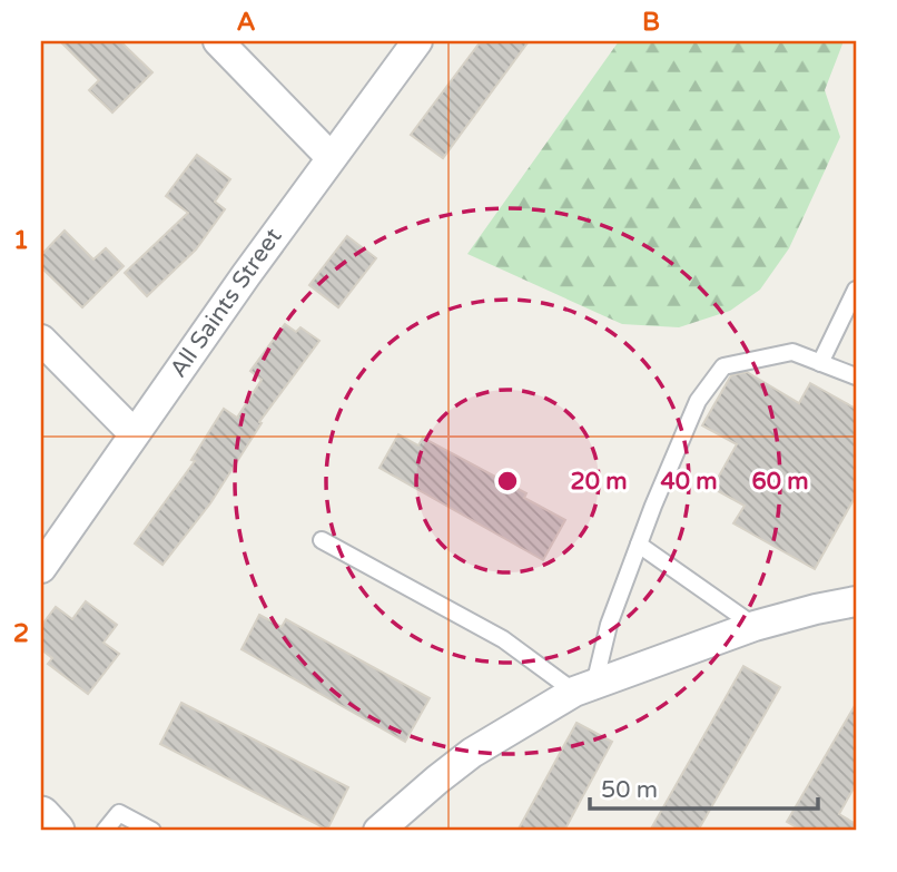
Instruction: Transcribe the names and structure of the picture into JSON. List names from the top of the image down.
{
  "streets": {
    "street": ["All Saints Street"]
  },
  "scale_bar": "50 m",
  "grid": {
    "columns": ["A", "B"],
    "rows": ["1", "2"]
  },
  "rings": ["20 m", "40 m", "60 m"]
}
